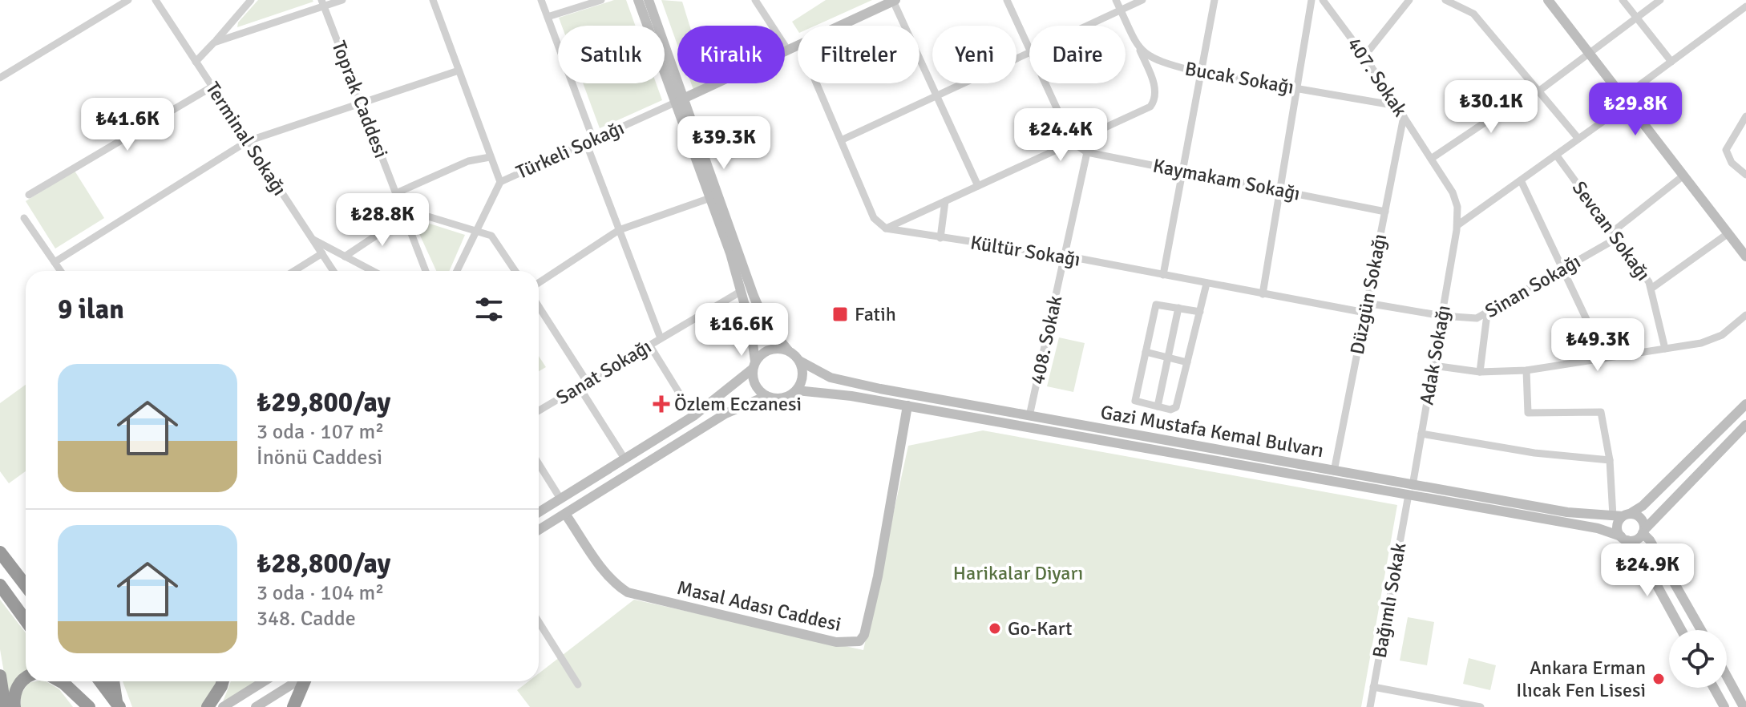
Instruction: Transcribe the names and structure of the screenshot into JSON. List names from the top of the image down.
{
  "streets": {
    "main road": ["Gazi Mustafa Kemal Bulvarı", "Masal Adası Caddesi"],
    "street": [
      "407. Sokak",
      "Bucak Sokağı",
      "Toprak Caddesi",
      "Terminal Sokağı",
      "Türkeli Sokağı",
      "Kaymakam Sokağı",
      "Sevcan Sokağı",
      "Kültür Sokağı",
      "Sinan Sokağı",
      "Düzgün Sokağı",
      "408. Sokak",
      "Adak Sokağı",
      "Sanat Sokağı",
      "Bağımlı Sokak"
    ]
  },
  "crossings": [
    ["407. Sokak", "Bucak Sokağı"],
    ["407. Sokak", "Düzgün Sokağı"],
    ["407. Sokak", "Adak Sokağı"],
    ["Kaymakam Sokağı", "Düzgün Sokağı"],
    ["Kaymakam Sokağı", "408. Sokak"],
    ["Sevcan Sokağı", "Sinan Sokağı"],
    ["Kültür Sokağı", "Düzgün Sokağı"],
    ["Kültür Sokağı", "408. Sokak"],
    ["Sinan Sokağı", "Düzgün Sokağı"],
    ["Sinan Sokağı", "Adak Sokağı"],
    ["Düzgün Sokağı", "Gazi Mustafa Kemal Bulvarı"],
    ["408. Sokak", "Gazi Mustafa Kemal Bulvarı"],
    ["Adak Sokağı", "Gazi Mustafa Kemal Bulvarı"],
    ["Adak Sokağı", "Bağımlı Sokak"],
    ["Gazi Mustafa Kemal Bulvarı", "Bağımlı Sokak"],
    ["Gazi Mustafa Kemal Bulvarı", "Masal Adası Caddesi"]
  ],
  "parks": ["Harikalar Diyarı"],
  "places": {
    "transit": ["Fatih"],
    "health": ["Özlem Eczanesi"],
    "other": ["Go-Kart", "Ankara Erman Ilıcak Fen Lisesi"]
  },
  "page": {
    "chip": [
      "Satılık",
      "Kiralık",
      "Filtreler",
      "Yeni",
      "Daire"
    ],
    "price": [
      "₺30.1K",
      "₺29.8K",
      "₺41.6K",
      "₺24.4K",
      "₺39.3K",
      "₺28.8K",
      "₺16.6K",
      "₺49.3K",
      "₺24.9K"
    ],
    "heading": "9 ilan",
    "list": [
      {
        "name": "₺29,800/ay",
        "note": "3 oda · 107 m² · İnönü Caddesi"
      },
      {
        "name": "₺28,800/ay",
        "note": "3 oda · 104 m² · 348. Cadde"
      }
    ]
  }
}
